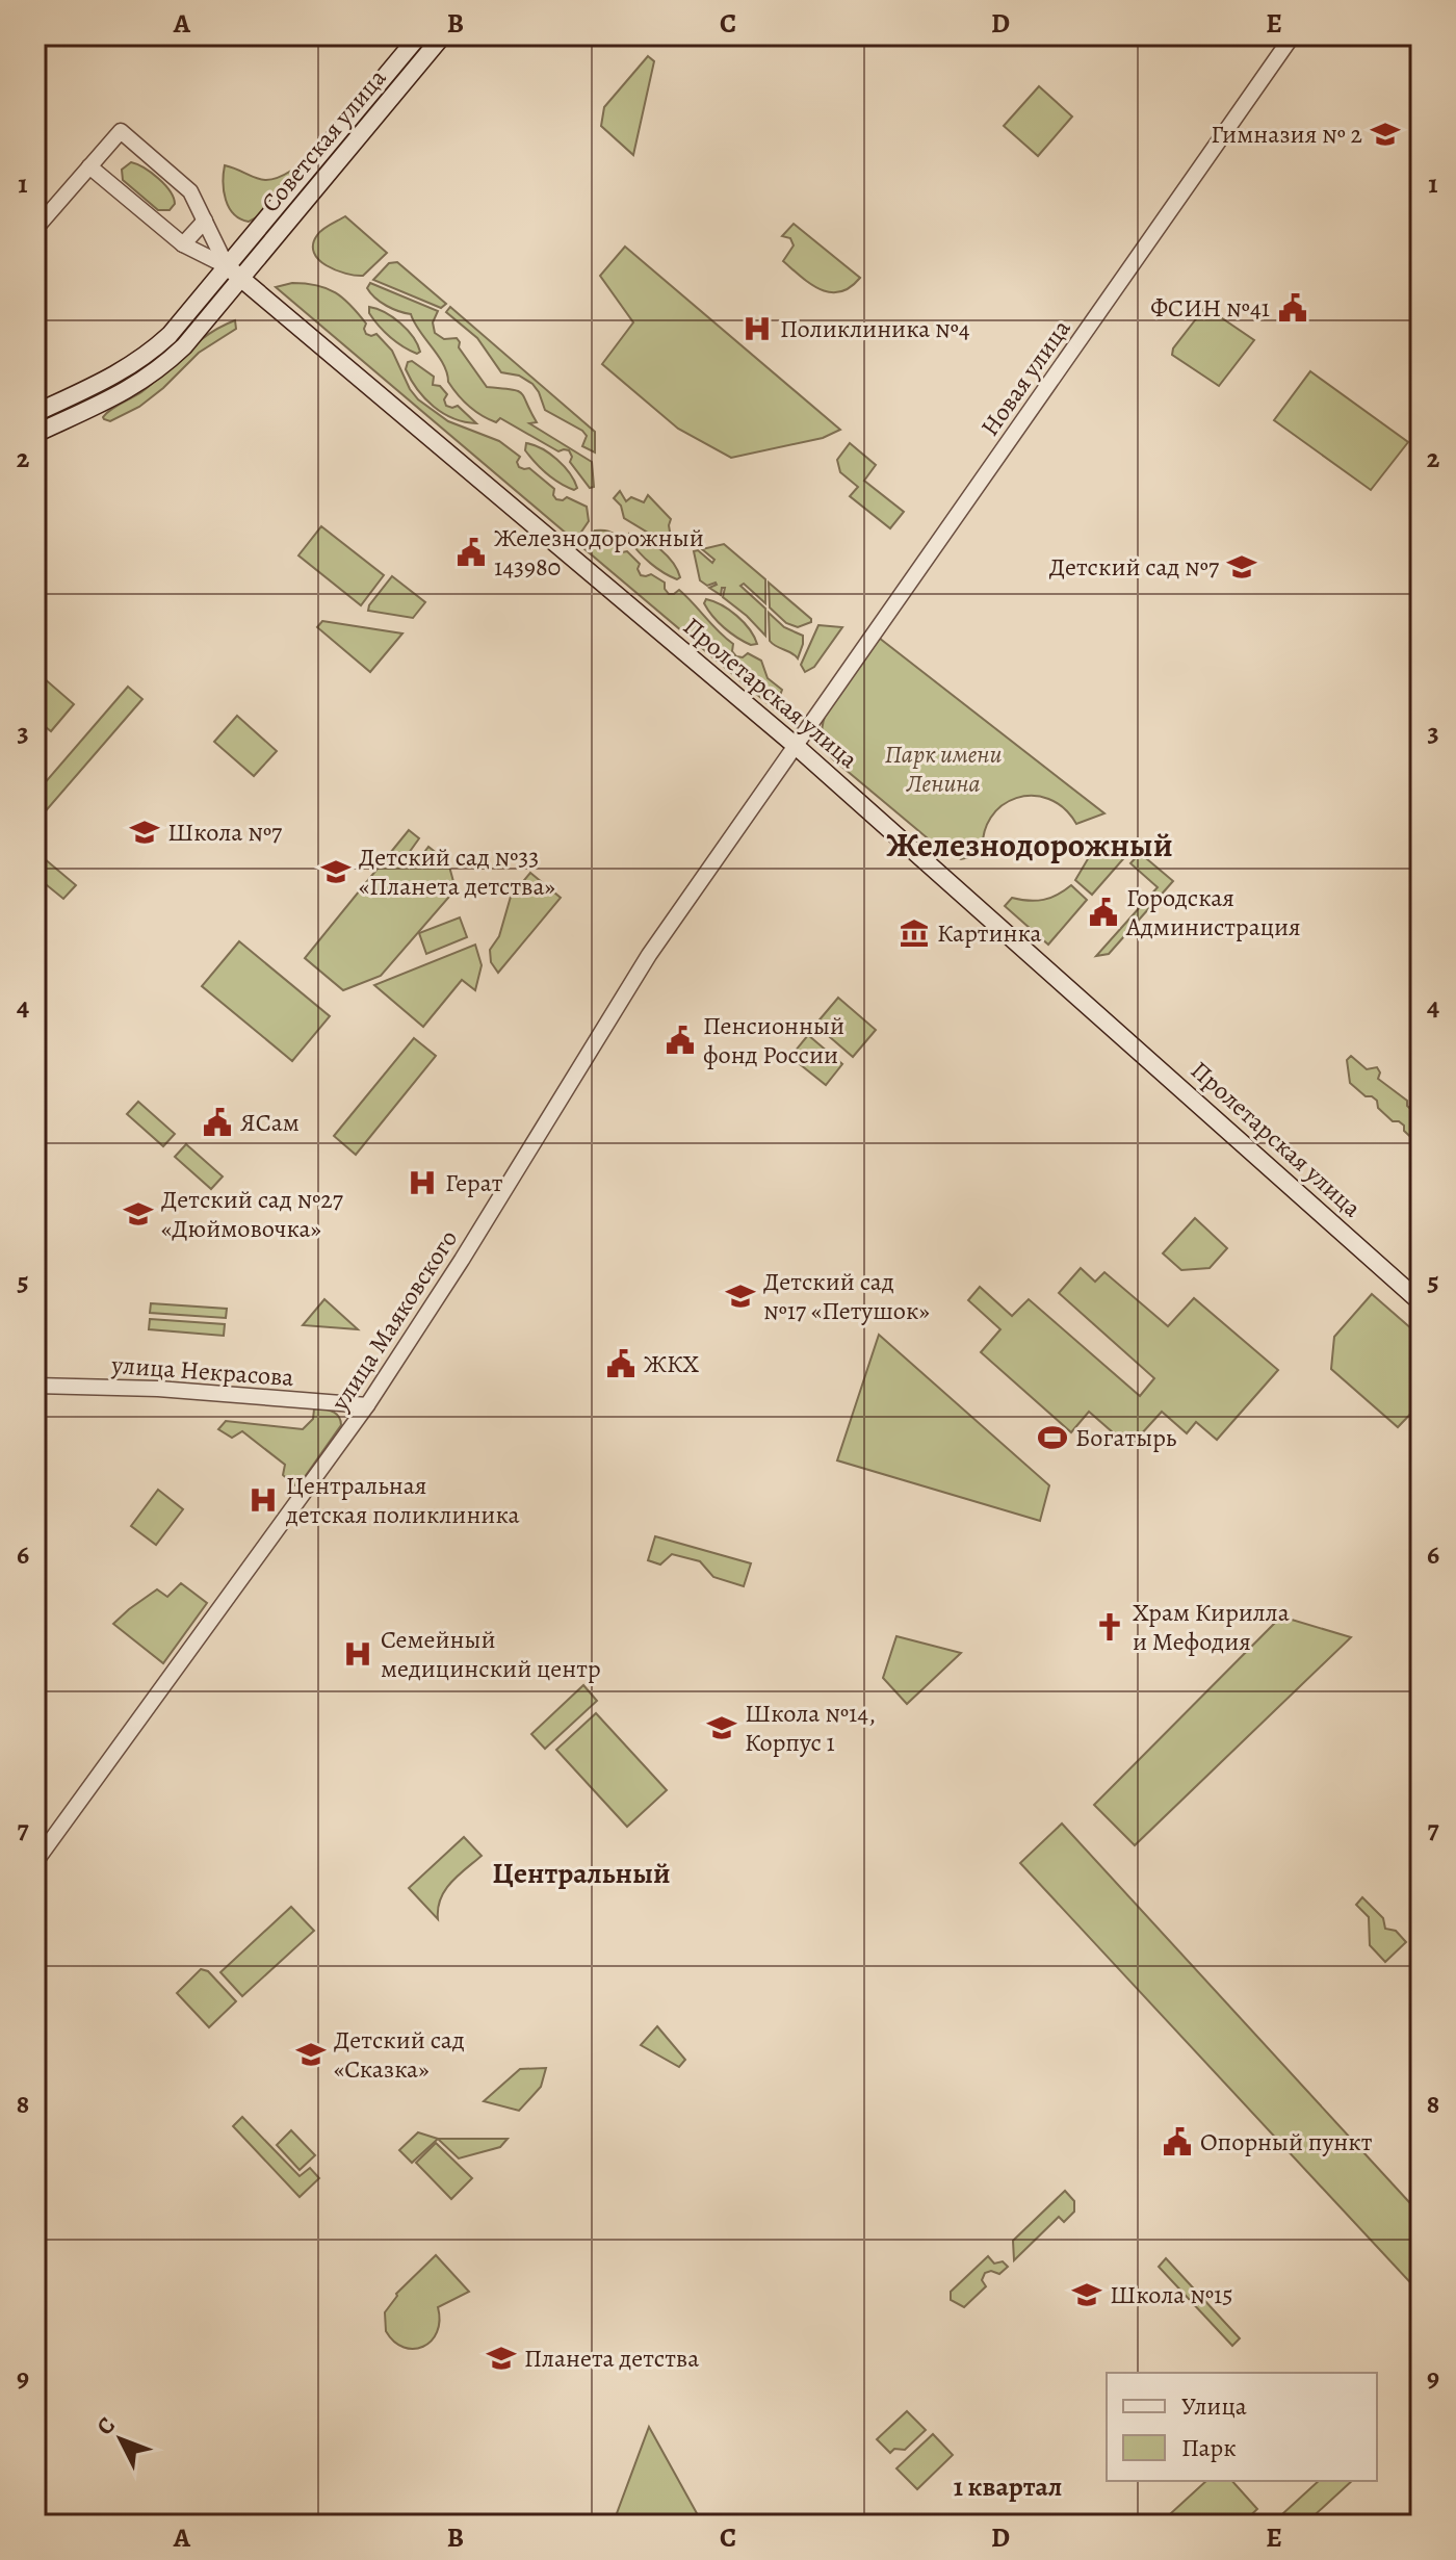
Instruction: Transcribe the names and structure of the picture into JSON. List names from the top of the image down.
{
  "streets": {
    "main road": ["Советская улица", "Пролетарская улица"],
    "street": ["Новая улица", "улица Маяковского", "улица Некрасова"]
  },
  "crossings": [
    ["Советская улица", "Пролетарская улица"],
    ["Новая улица", "Пролетарская улица"],
    ["Новая улица", "улица Маяковского"],
    ["Пролетарская улица", "улица Маяковского"],
    ["улица Маяковского", "улица Некрасова"]
  ],
  "districts": ["Железнодорожный", "Центральный", "1 квартал"],
  "parks": ["Парк имени Ленина"],
  "places": {
    "school or university": [
      "Гимназия № 2",
      "Детский сад №7",
      "Школа №7",
      "Детский сад №33 «Планета детства»",
      "Детский сад №27 «Дюймовочка»",
      "Детский сад №17 «Петушок»",
      "Школа №14, Корпус 1",
      "Детский сад «Сказка»",
      "Школа №15",
      "Планета детства"
    ],
    "public building": [
      "ФСИН №41",
      "Железнодорожный 143980",
      "Городская Администрация",
      "Пенсионный фонд России",
      "ЯСам",
      "ЖКХ",
      "Опорный пункт"
    ],
    "hospital": [
      "Поликлиника №4",
      "Герат",
      "Центральная детская поликлиника",
      "Семейный медицинский центр"
    ],
    "museum": ["Картинка"],
    "sports": ["Богатырь"],
    "church": ["Храм Кирилла и Мефодия"]
  },
  "legend": ["Улица", "Парк"],
  "north": "top left",
  "grid": {
    "columns": [
      "A",
      "B",
      "C",
      "D",
      "E"
    ],
    "rows": [
      "1",
      "2",
      "3",
      "4",
      "5",
      "6",
      "7",
      "8",
      "9"
    ]
  }
}
